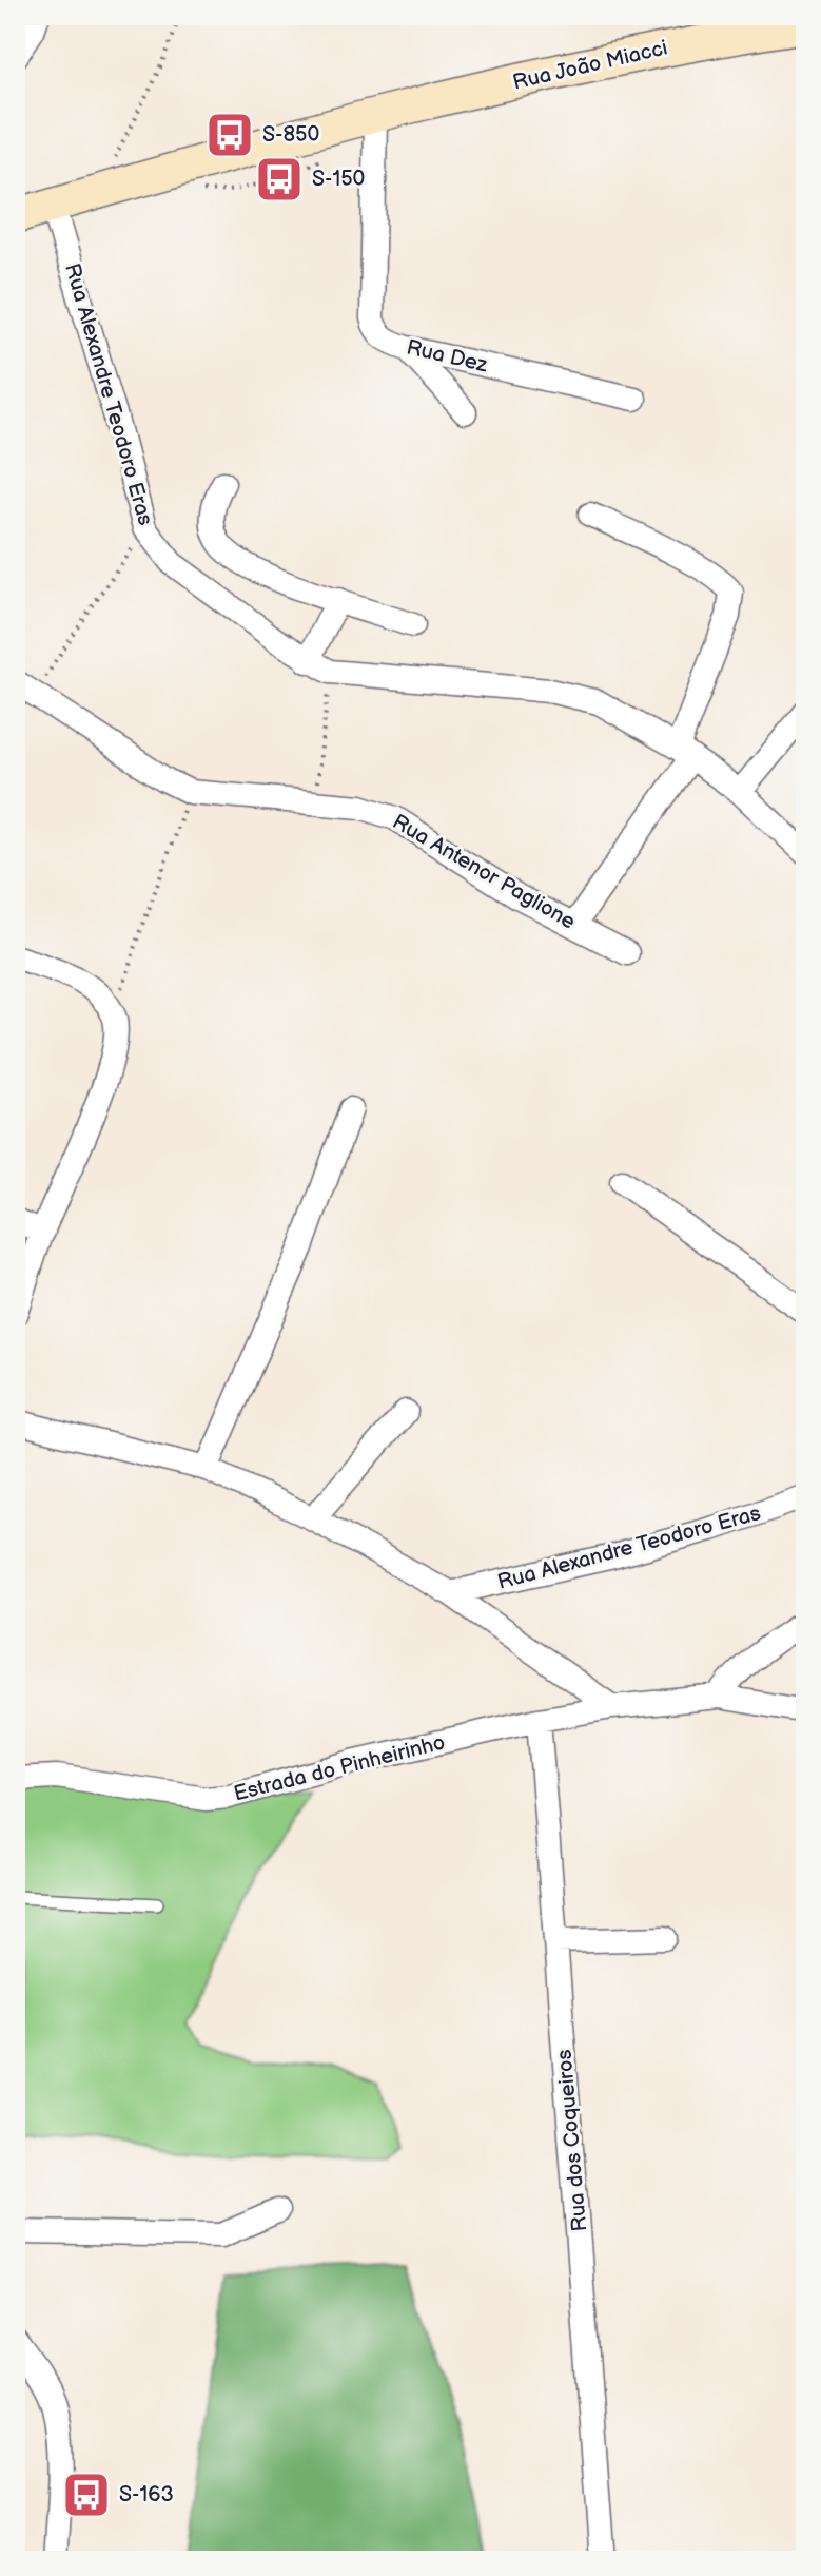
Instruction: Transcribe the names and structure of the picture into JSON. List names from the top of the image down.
{
  "streets": {
    "main road": ["Rua João Miacci"],
    "street": [
      "Rua Dez",
      "Rua Alexandre Teodoro Eras",
      "Rua Antenor Paglione",
      "Estrada do Pinheirinho",
      "Rua dos Coqueiros"
    ]
  },
  "crossings": [
    ["Rua João Miacci", "Rua Dez"],
    ["Estrada do Pinheirinho", "Rua dos Coqueiros"]
  ],
  "places": {
    "bus stop": ["S-850", "S-150", "S-163"]
  }
}
